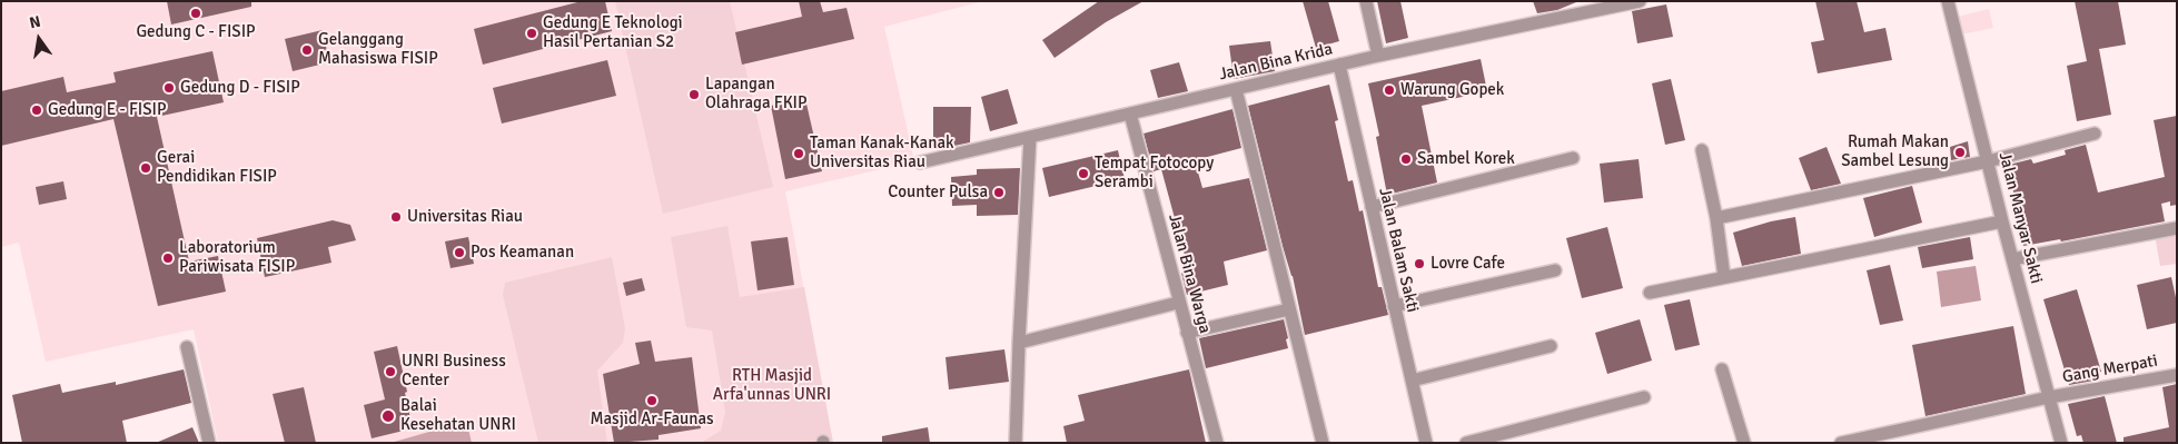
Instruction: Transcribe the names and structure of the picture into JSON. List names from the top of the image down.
{
  "streets": {
    "street": [
      "Jalan Bina Krida",
      "Jalan Manyar Sakti",
      "Jalan Balam Sakti",
      "Jalan Bina Warga",
      "Gang Merpati"
    ]
  },
  "crossings": [
    ["Jalan Bina Krida", "Jalan Balam Sakti"],
    ["Jalan Bina Krida", "Jalan Bina Warga"],
    ["Jalan Manyar Sakti", "Gang Merpati"]
  ],
  "parks": ["RTH Masjid Arfa'unnas UNRI"],
  "places": [
    "Gedung C - FISIP",
    "Gedung E Teknologi Hasil Pertanian S2",
    "Gelanggang Mahasiswa FISIP",
    "Gedung D - FISIP",
    "Warung Gopek",
    "Lapangan Olahraga FKIP",
    "Gedung E - FISIP",
    "Rumah Makan Sambel Lesung",
    "Taman Kanak-Kanak Universitas Riau",
    "Sambel Korek",
    "Gerai Pendidikan FISIP",
    "Tempat Fotocopy Serambi",
    "Counter Pulsa",
    "Universitas Riau",
    "Pos Keamanan",
    "Laboratorium Pariwisata FISIP",
    "Lovre Cafe",
    "UNRI Business Center",
    "Masjid Ar-Faunas",
    "Balai Kesehatan UNRI"
  ],
  "north": "top"
}
